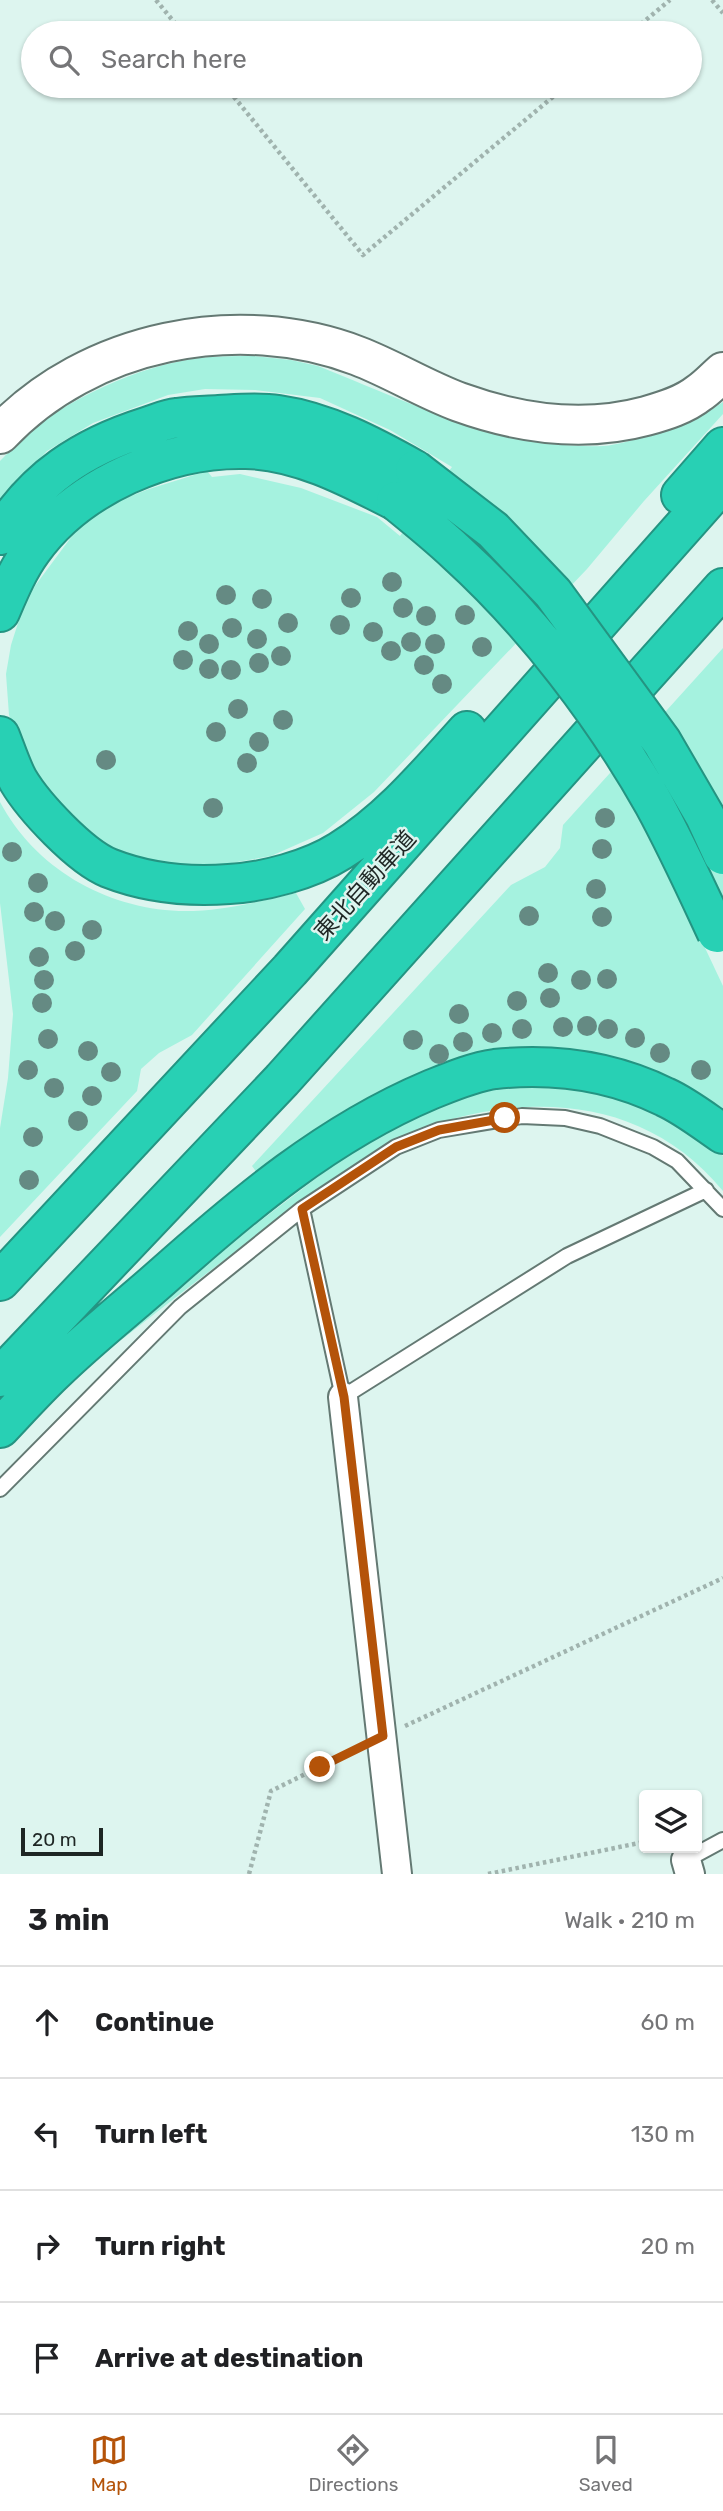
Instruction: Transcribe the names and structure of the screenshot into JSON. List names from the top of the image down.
{
  "streets": {
    "highway": ["東北自動車道"]
  },
  "scale_bar": "20 m",
  "page": {
    "search": "Search here",
    "scale": "20 m",
    "heading": ["3 min", "Walk · 210 m"],
    "list": [
      ["Continue", "60 m"],
      ["Turn left", "130 m"],
      ["Turn right", "20 m"],
      "Arrive at destination"
    ],
    "nav": ["Map", "Directions", "Saved"]
  }
}
